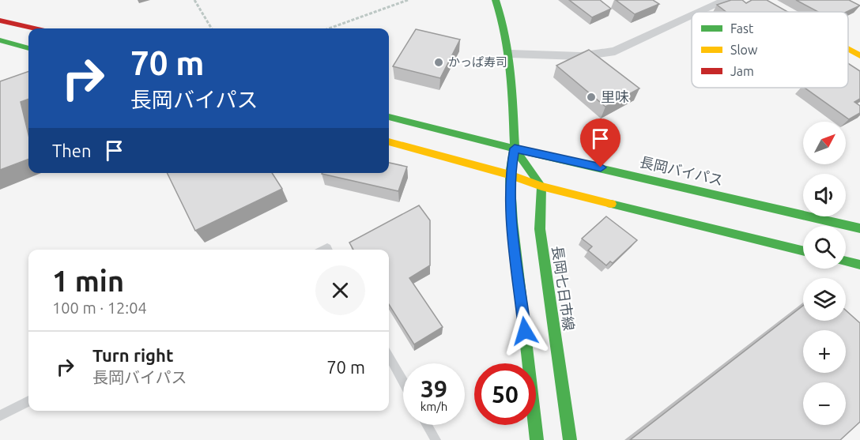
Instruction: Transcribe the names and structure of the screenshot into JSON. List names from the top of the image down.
{
  "streets": {
    "main road": ["長岡バイパス", "長岡七日市線"]
  },
  "places": ["かっぱ寿司", "里味"],
  "legend": ["Fast", "Slow", "Jam"],
  "north": "top right",
  "page": {
    "turn": ["70 m", "長岡バイパス"],
    "map_buttons": ["+", "−"],
    "then": "Then",
    "heading": ["1 min", "100 m · 12:04"],
    "list": [
      {
        "name": "Turn right",
        "note": "長岡バイパス",
        "value": "70 m"
      }
    ],
    "speed": "39 km/h",
    "limit": "50"
  }
}
